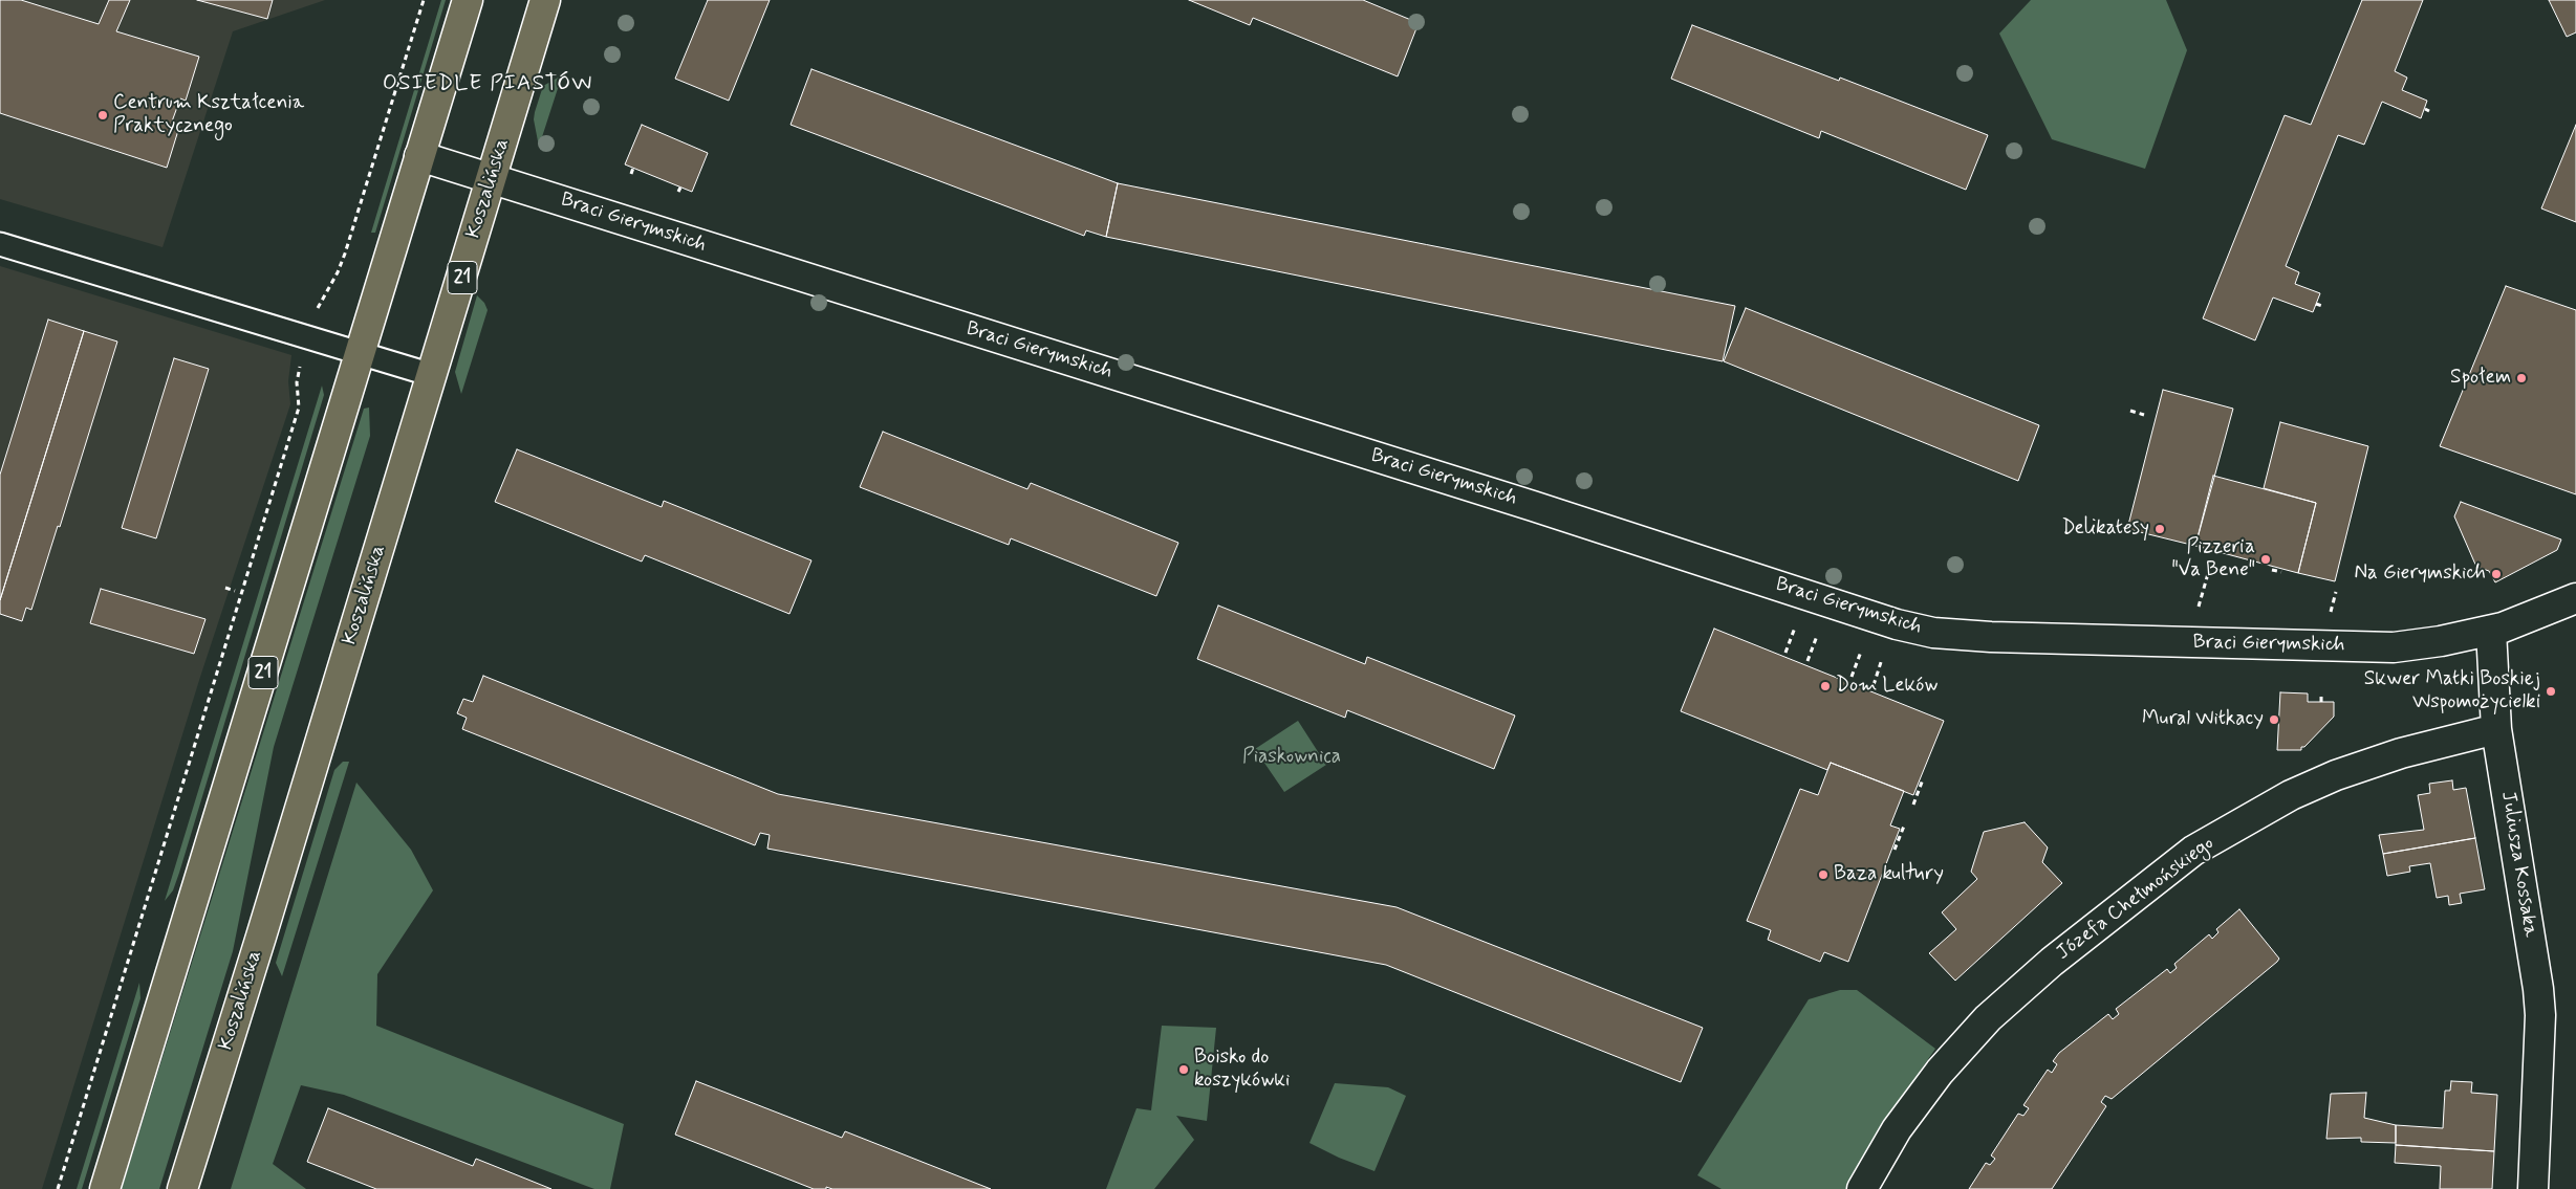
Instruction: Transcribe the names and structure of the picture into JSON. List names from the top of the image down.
{
  "streets": {
    "main road": ["Koszalińska", "21"],
    "street": ["Braci Gierymskich", "Juliusza Kossaka", "Józefa Chełmońskiego"]
  },
  "crossings": [
    ["Koszalińska", "Braci Gierymskich"],
    ["Braci Gierymskich", "21"],
    ["Braci Gierymskich", "Juliusza Kossaka"],
    ["Juliusza Kossaka", "Józefa Chełmońskiego"]
  ],
  "districts": ["OSIEDLE PIASTÓW"],
  "parks": ["Piaskownica"],
  "places": [
    "Centrum Kształcenia Praktycznego",
    "Społem",
    "Delikatesy",
    "Pizzeria \"Va Bene\"",
    "Na Gierymskich",
    "Dom Leków",
    "Skwer Matki Boskiej Wspomożycielki",
    "Mural Witkacy",
    "Baza kultury",
    "Boisko do koszykówki"
  ]
}
